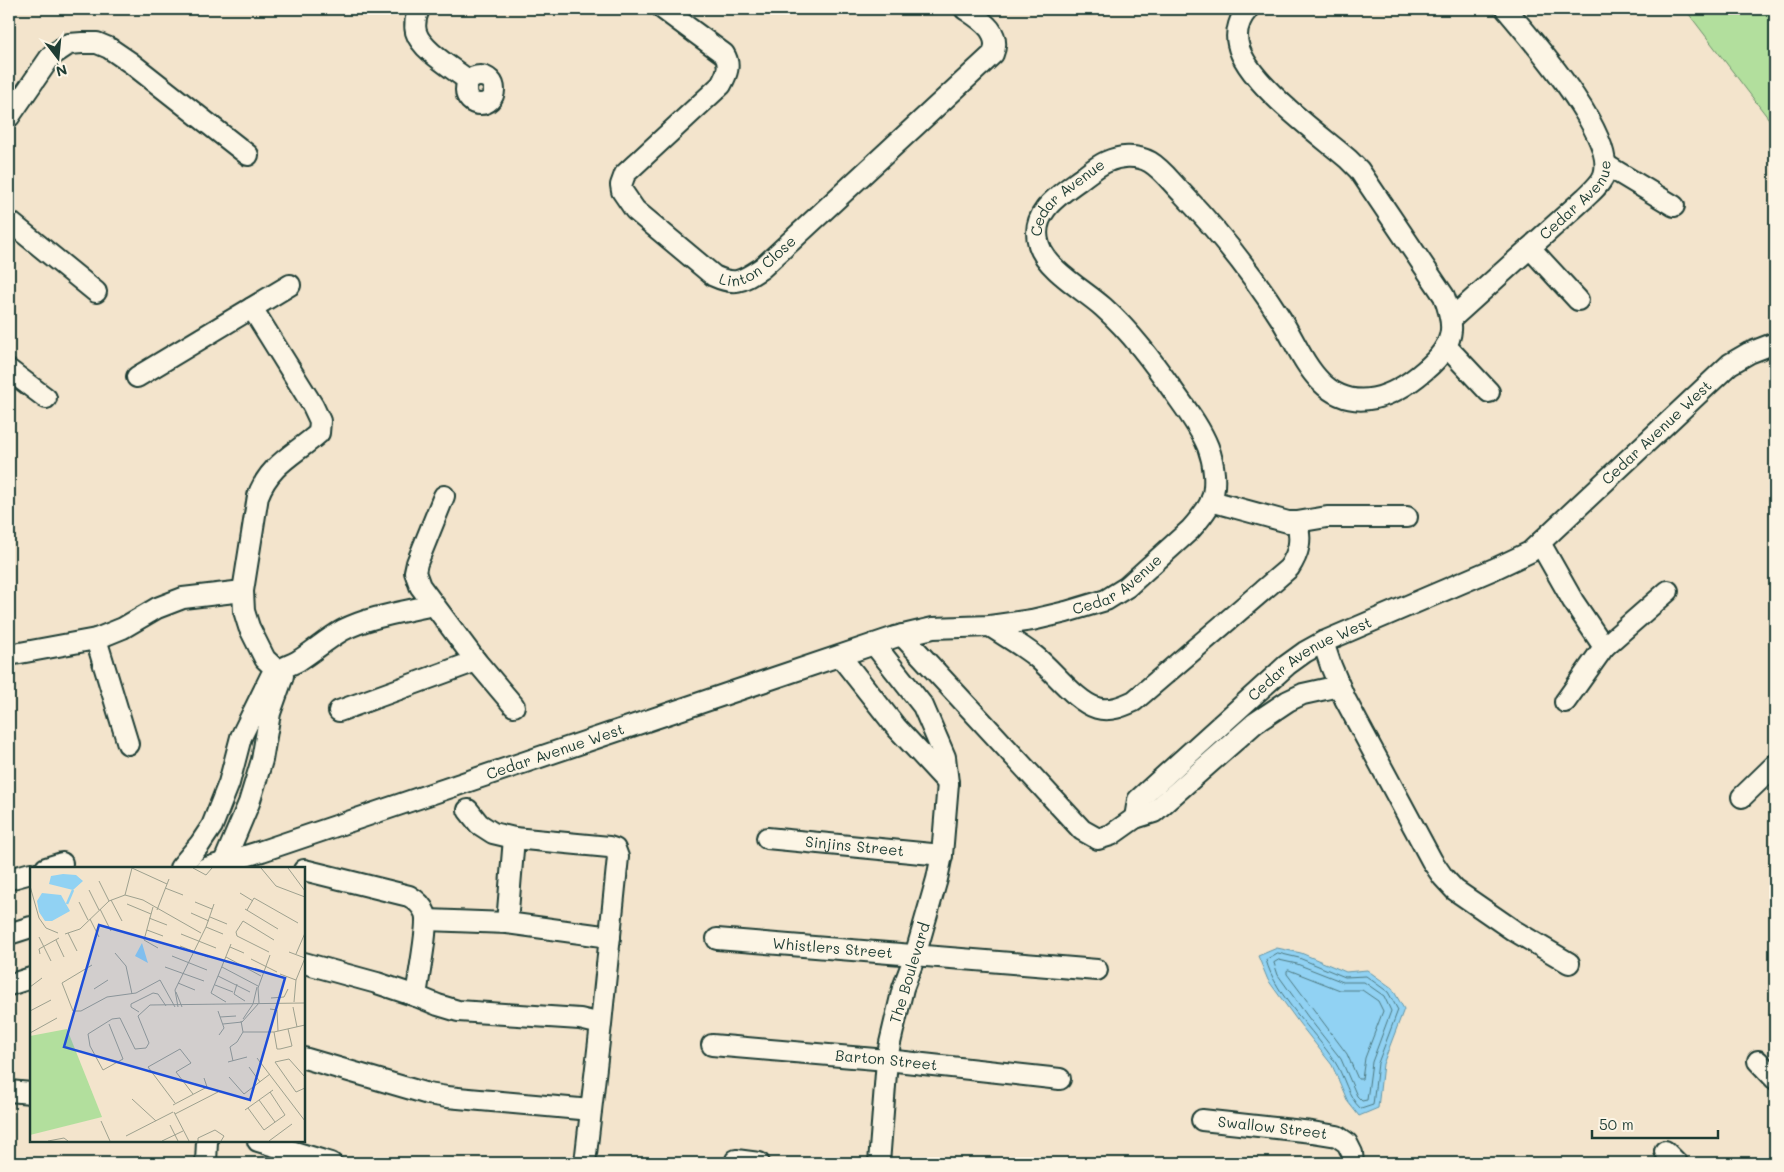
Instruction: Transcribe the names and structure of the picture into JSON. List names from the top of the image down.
{
  "streets": {
    "street": [
      "Cedar Avenue",
      "Linton Close",
      "Cedar Avenue West",
      "Sinjins Street",
      "Whistlers Street",
      "The Boulevard",
      "Barton Street",
      "Swallow Street"
    ]
  },
  "crossings": [
    ["Cedar Avenue", "Cedar Avenue West"],
    ["Cedar Avenue West", "The Boulevard"],
    ["Sinjins Street", "The Boulevard"],
    ["Whistlers Street", "The Boulevard"],
    ["The Boulevard", "Barton Street"]
  ],
  "scale_bar": "50 m",
  "north": "bottom"
}
